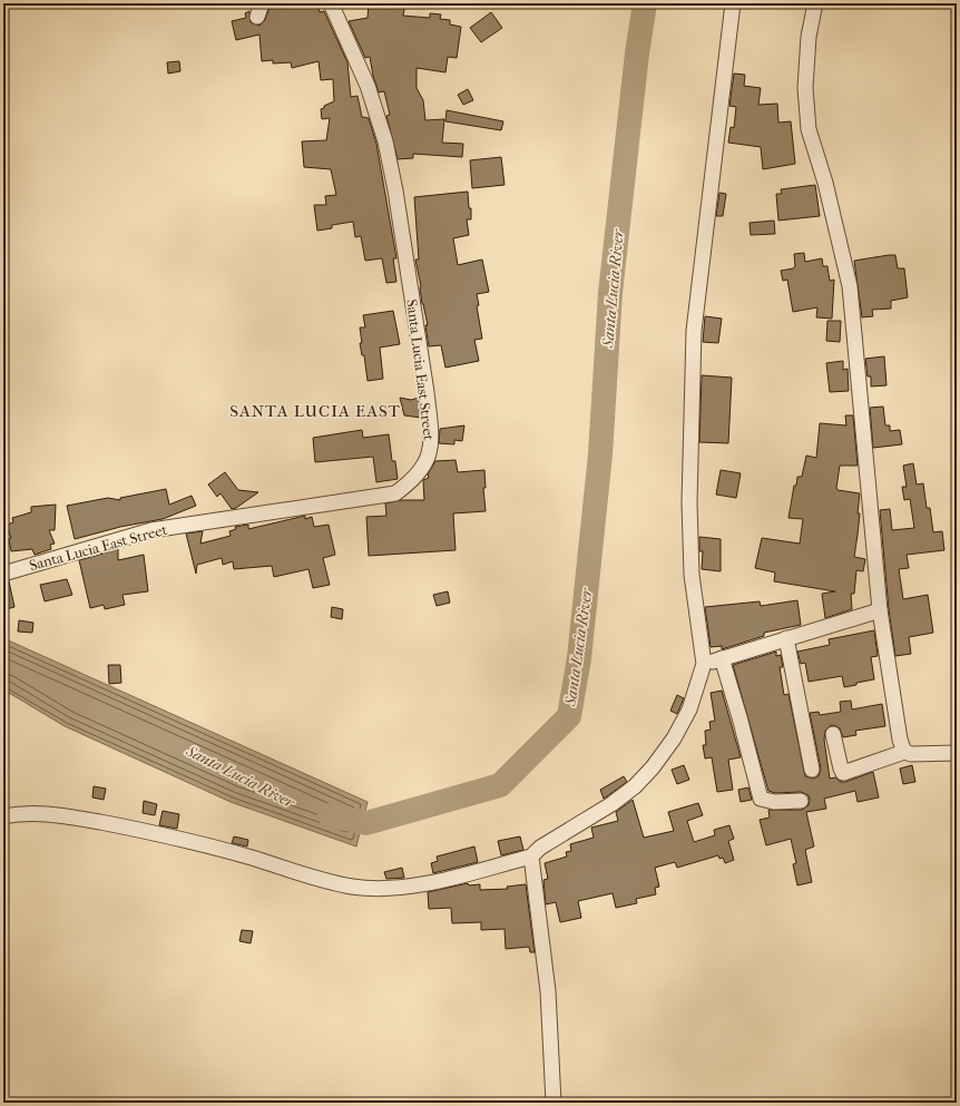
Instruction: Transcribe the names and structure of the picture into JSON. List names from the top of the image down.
{
  "streets": {
    "street": ["Santa Lucia East Street"]
  },
  "districts": ["SANTA LUCIA EAST"],
  "water": ["Santa Lucia River"]
}
